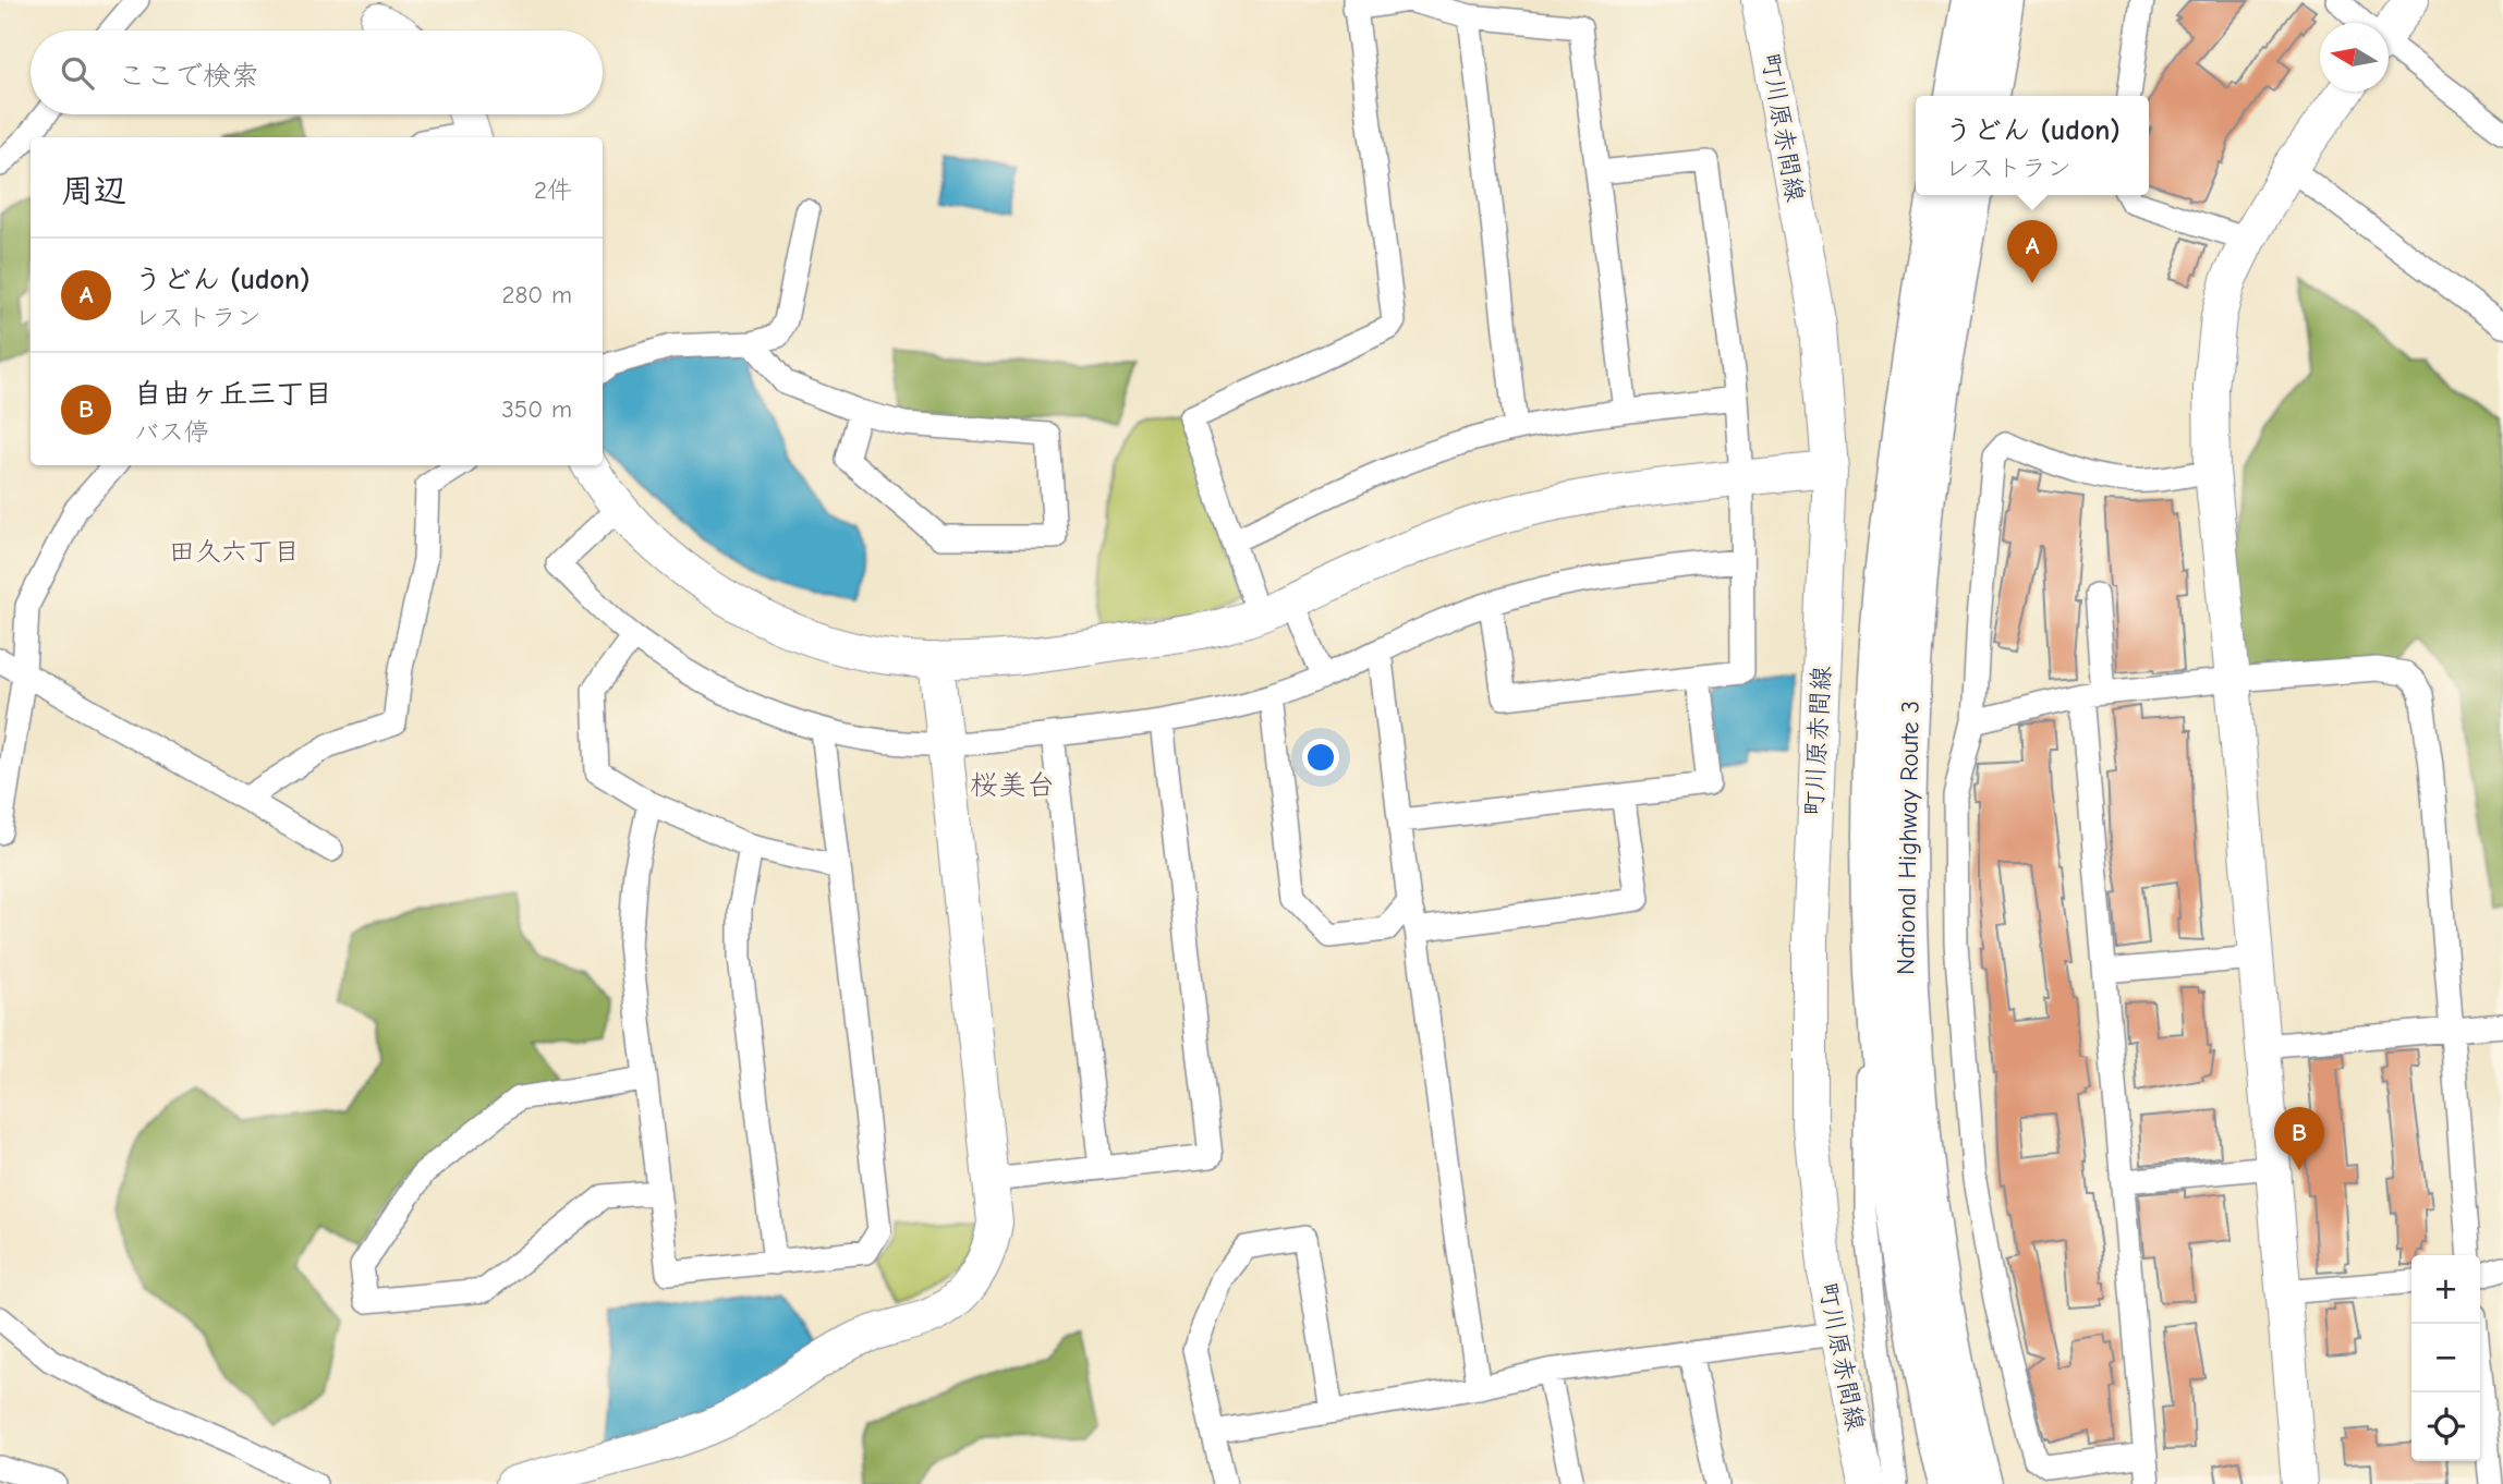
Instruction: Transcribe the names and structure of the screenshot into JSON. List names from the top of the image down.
{
  "streets": {
    "highway": ["National Highway Route 3"],
    "street": ["町川原赤間線"]
  },
  "districts": ["田久六丁目", "桜美台"],
  "north": "left",
  "page": {
    "search": "ここで検索",
    "popup": ["うどん (udon)", "レストラン"],
    "heading": ["周辺", "2件"],
    "pins": ["A", "B"],
    "list": [
      {
        "mark": "A",
        "name": "うどん (udon)",
        "note": "レストラン",
        "value": "280 m"
      },
      {
        "mark": "B",
        "name": "自由ヶ丘三丁目",
        "note": "バス停",
        "value": "350 m"
      }
    ],
    "map_buttons": ["+", "−"]
  }
}
